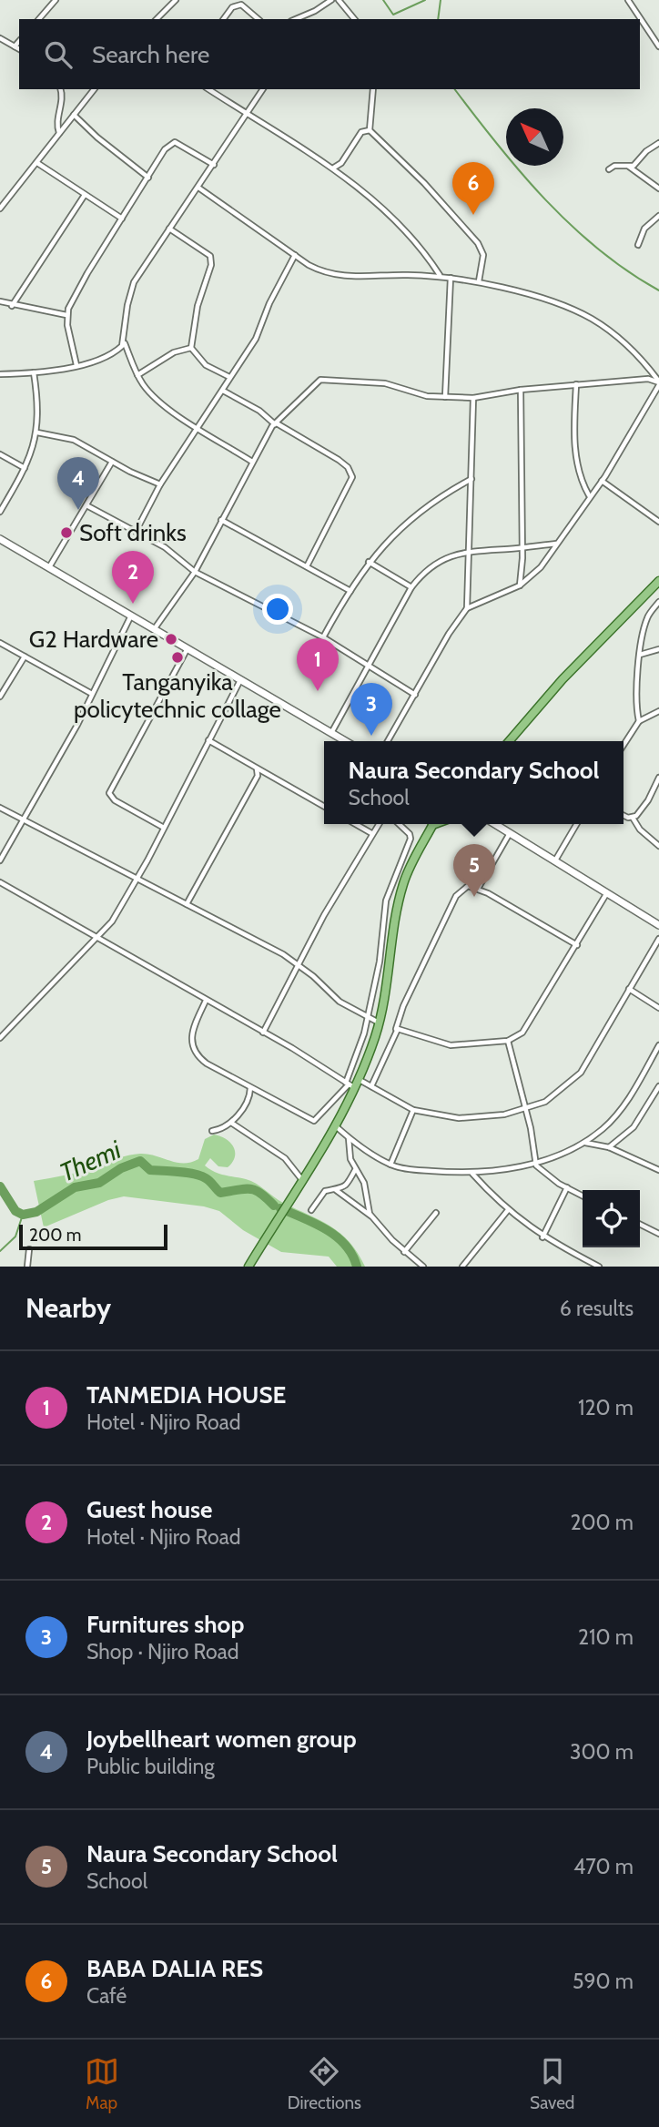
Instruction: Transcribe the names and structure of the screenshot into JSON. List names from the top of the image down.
{
  "water": ["Themi"],
  "places": ["Soft drinks", "G2 Hardware", "Tanganyika policytechnic collage"],
  "scale_bar": "200 m",
  "north": "top left",
  "page": {
    "search": "Search here",
    "pins": [
      "6",
      "4",
      "2",
      "1",
      "3",
      "5"
    ],
    "popup": ["Naura Secondary School", "School"],
    "scale": "200 m",
    "heading": ["Nearby", "6 results"],
    "list": [
      {
        "mark": "1",
        "name": "TANMEDIA HOUSE",
        "note": "Hotel · Njiro Road",
        "value": "120 m"
      },
      {
        "mark": "2",
        "name": "Guest house",
        "note": "Hotel · Njiro Road",
        "value": "200 m"
      },
      {
        "mark": "3",
        "name": "Furnitures shop",
        "note": "Shop · Njiro Road",
        "value": "210 m"
      },
      {
        "mark": "4",
        "name": "Joybellheart women group",
        "note": "Public building",
        "value": "300 m"
      },
      {
        "mark": "5",
        "name": "Naura Secondary School",
        "note": "School",
        "value": "470 m"
      },
      {
        "mark": "6",
        "name": "BABA DALIA RES",
        "note": "Café",
        "value": "590 m"
      }
    ],
    "nav": ["Map", "Directions", "Saved"]
  }
}
